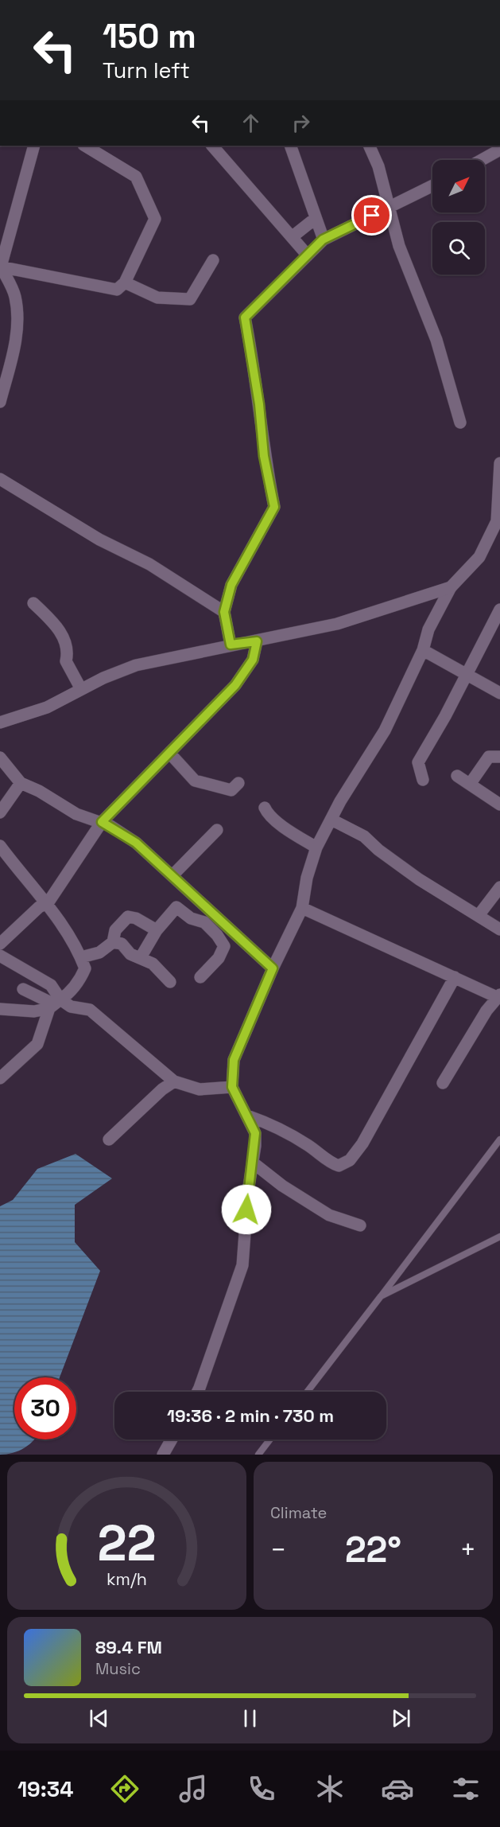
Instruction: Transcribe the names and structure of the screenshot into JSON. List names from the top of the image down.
{
  "north": "top right",
  "page": {
    "turn": ["150 m", "Turn left"],
    "limit": "30",
    "trip": "19:36 · 2 min · 730 m",
    "tile": "Climate",
    "heat": ["−", "22°", "+"],
    "song": ["89.4 FM", "Music"],
    "tabs": "19:34",
    "gauge": ["22", "km/h"]
  }
}
